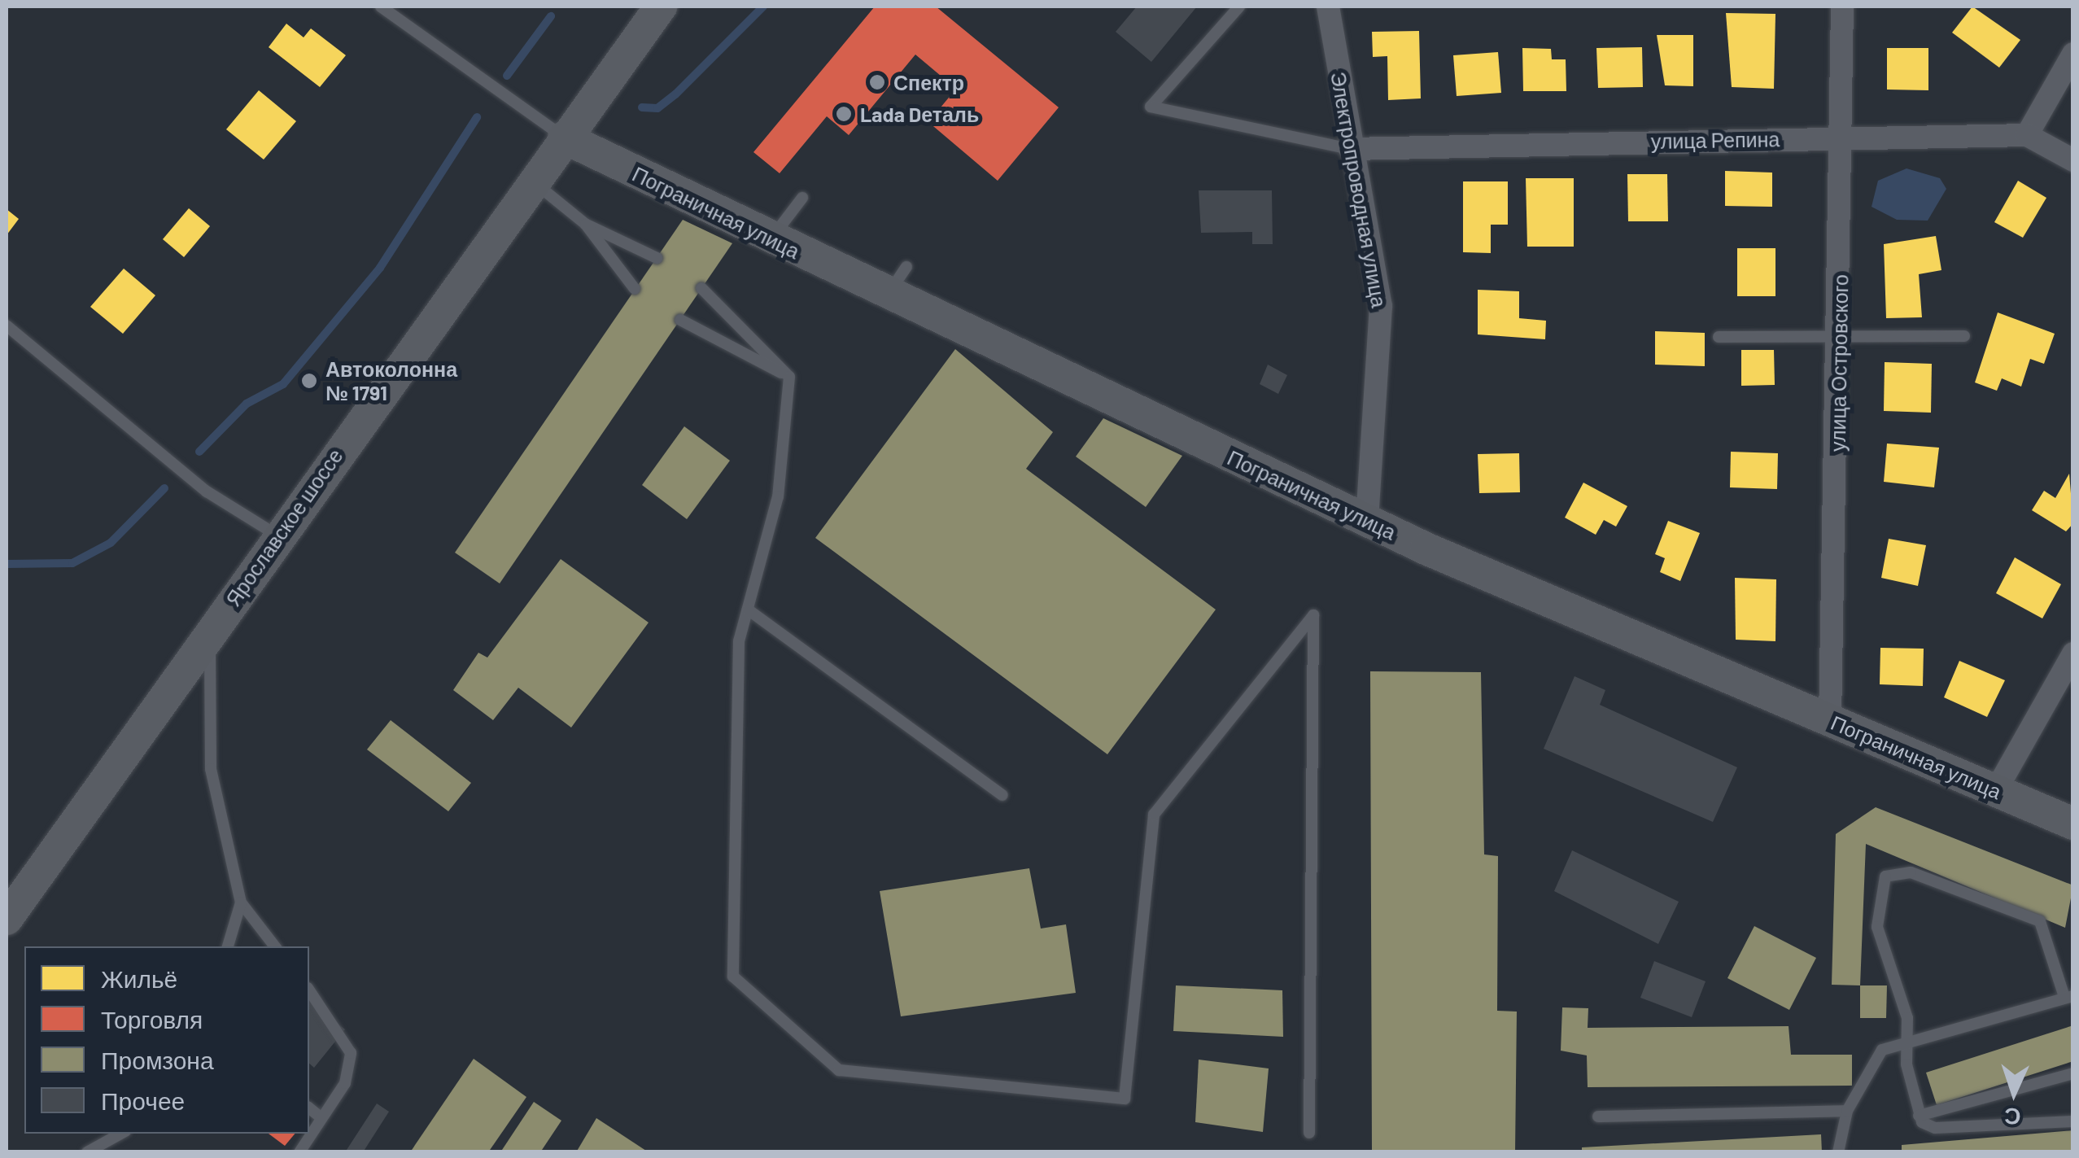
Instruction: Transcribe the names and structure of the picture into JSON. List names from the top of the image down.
{
  "streets": {
    "street": [
      "улица Репина",
      "Электропроводная улица",
      "Пограничная улица",
      "улица Островского",
      "Ярославское шоссе"
    ]
  },
  "crossings": [
    ["улица Репина", "Электропроводная улица"],
    ["улица Репина", "улица Островского"],
    ["Электропроводная улица", "Пограничная улица"],
    ["Пограничная улица", "улица Островского"],
    ["Пограничная улица", "Ярославское шоссе"]
  ],
  "places": ["Спектр", "Lada Dеталь", "Автоколонна № 1791"],
  "legend": [
    "Жильё",
    "Торговля",
    "Промзона",
    "Прочее"
  ],
  "north": "bottom"
}
